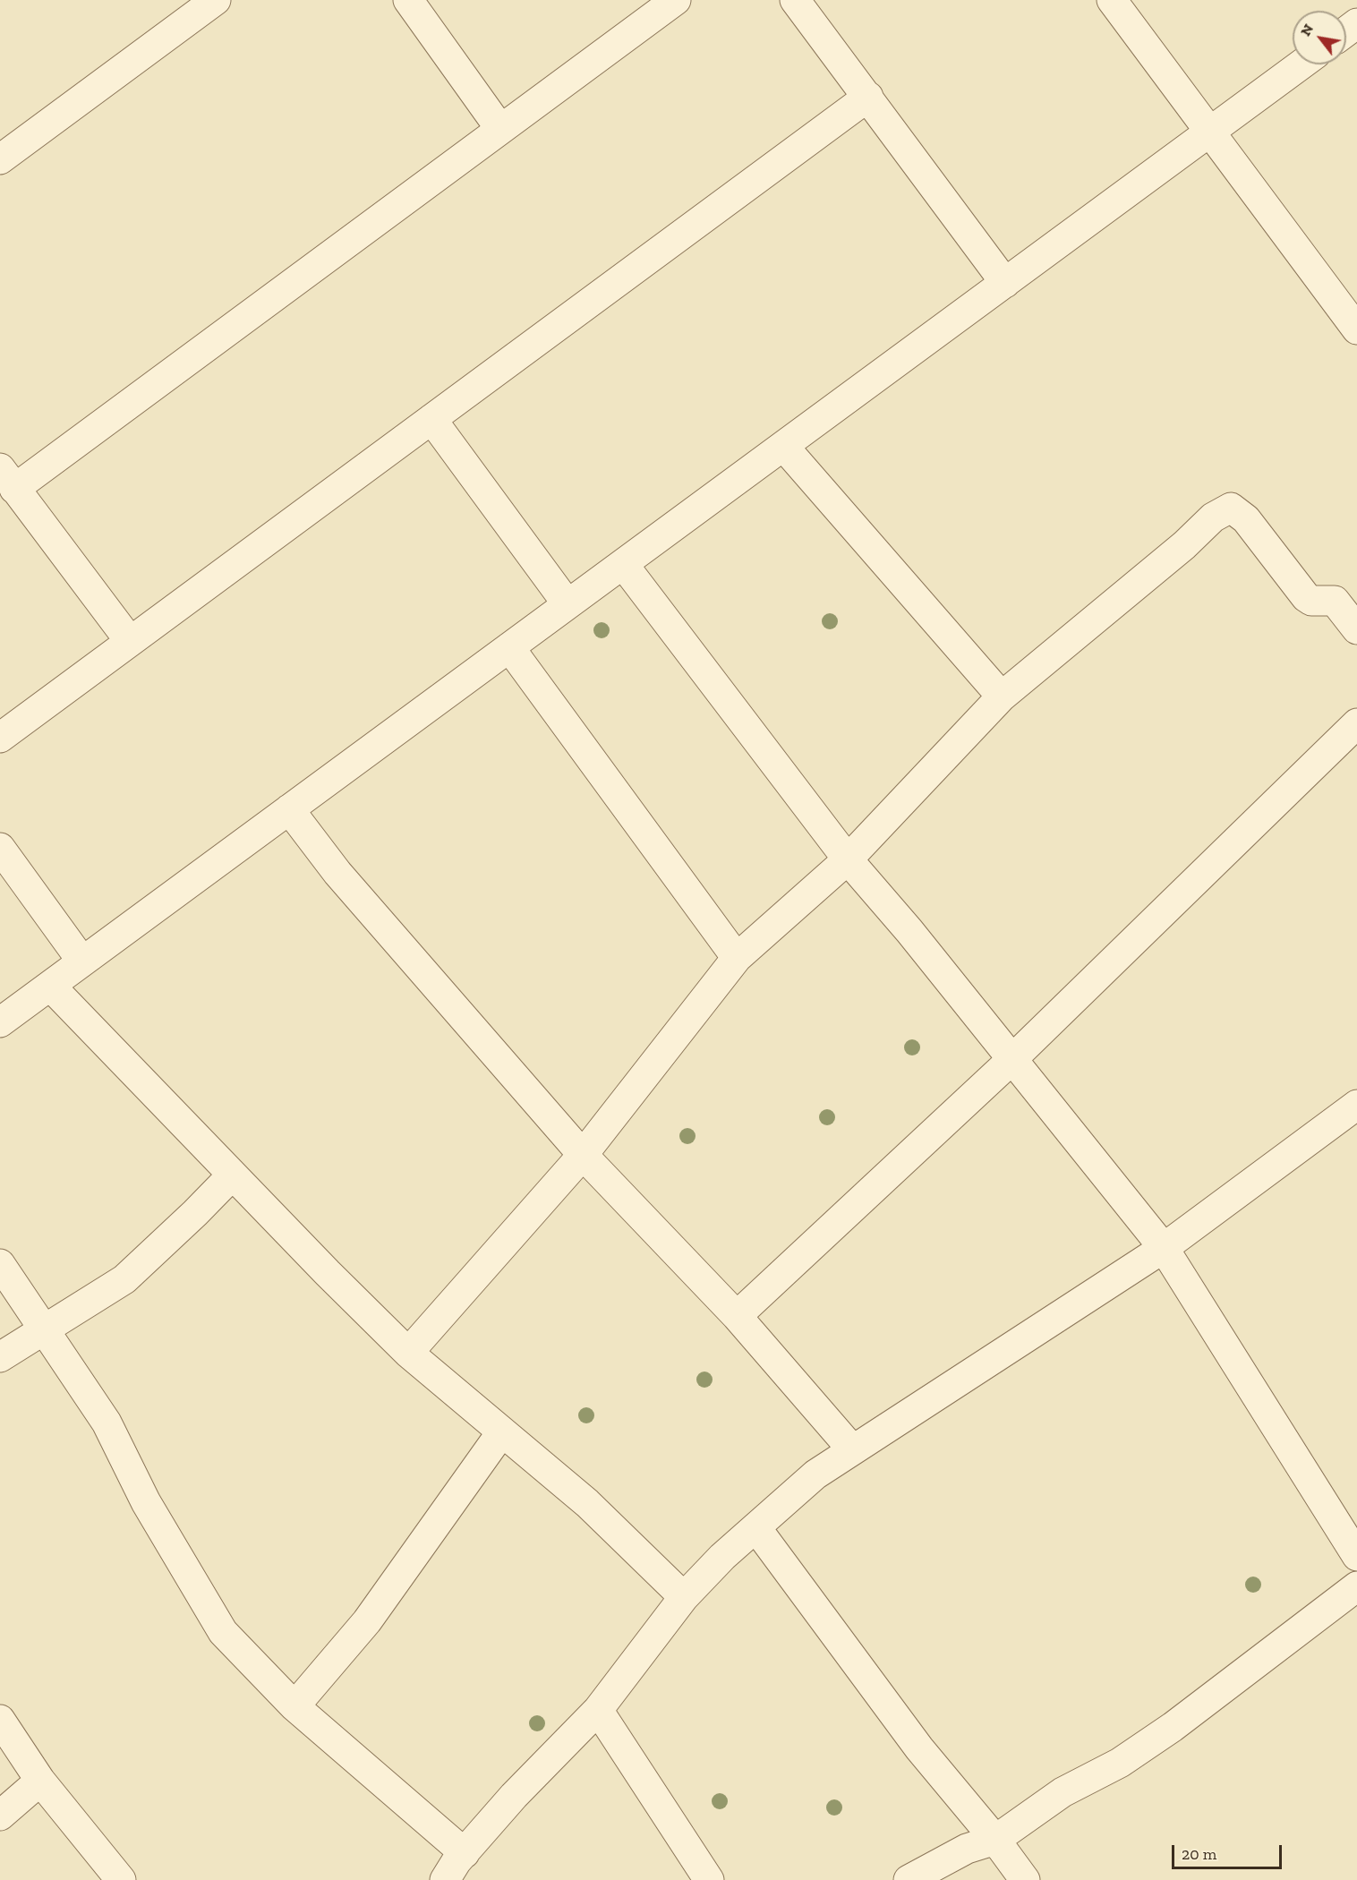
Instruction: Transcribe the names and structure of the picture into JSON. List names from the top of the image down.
{
  "scale_bar": "20 m",
  "north": "top left"
}
